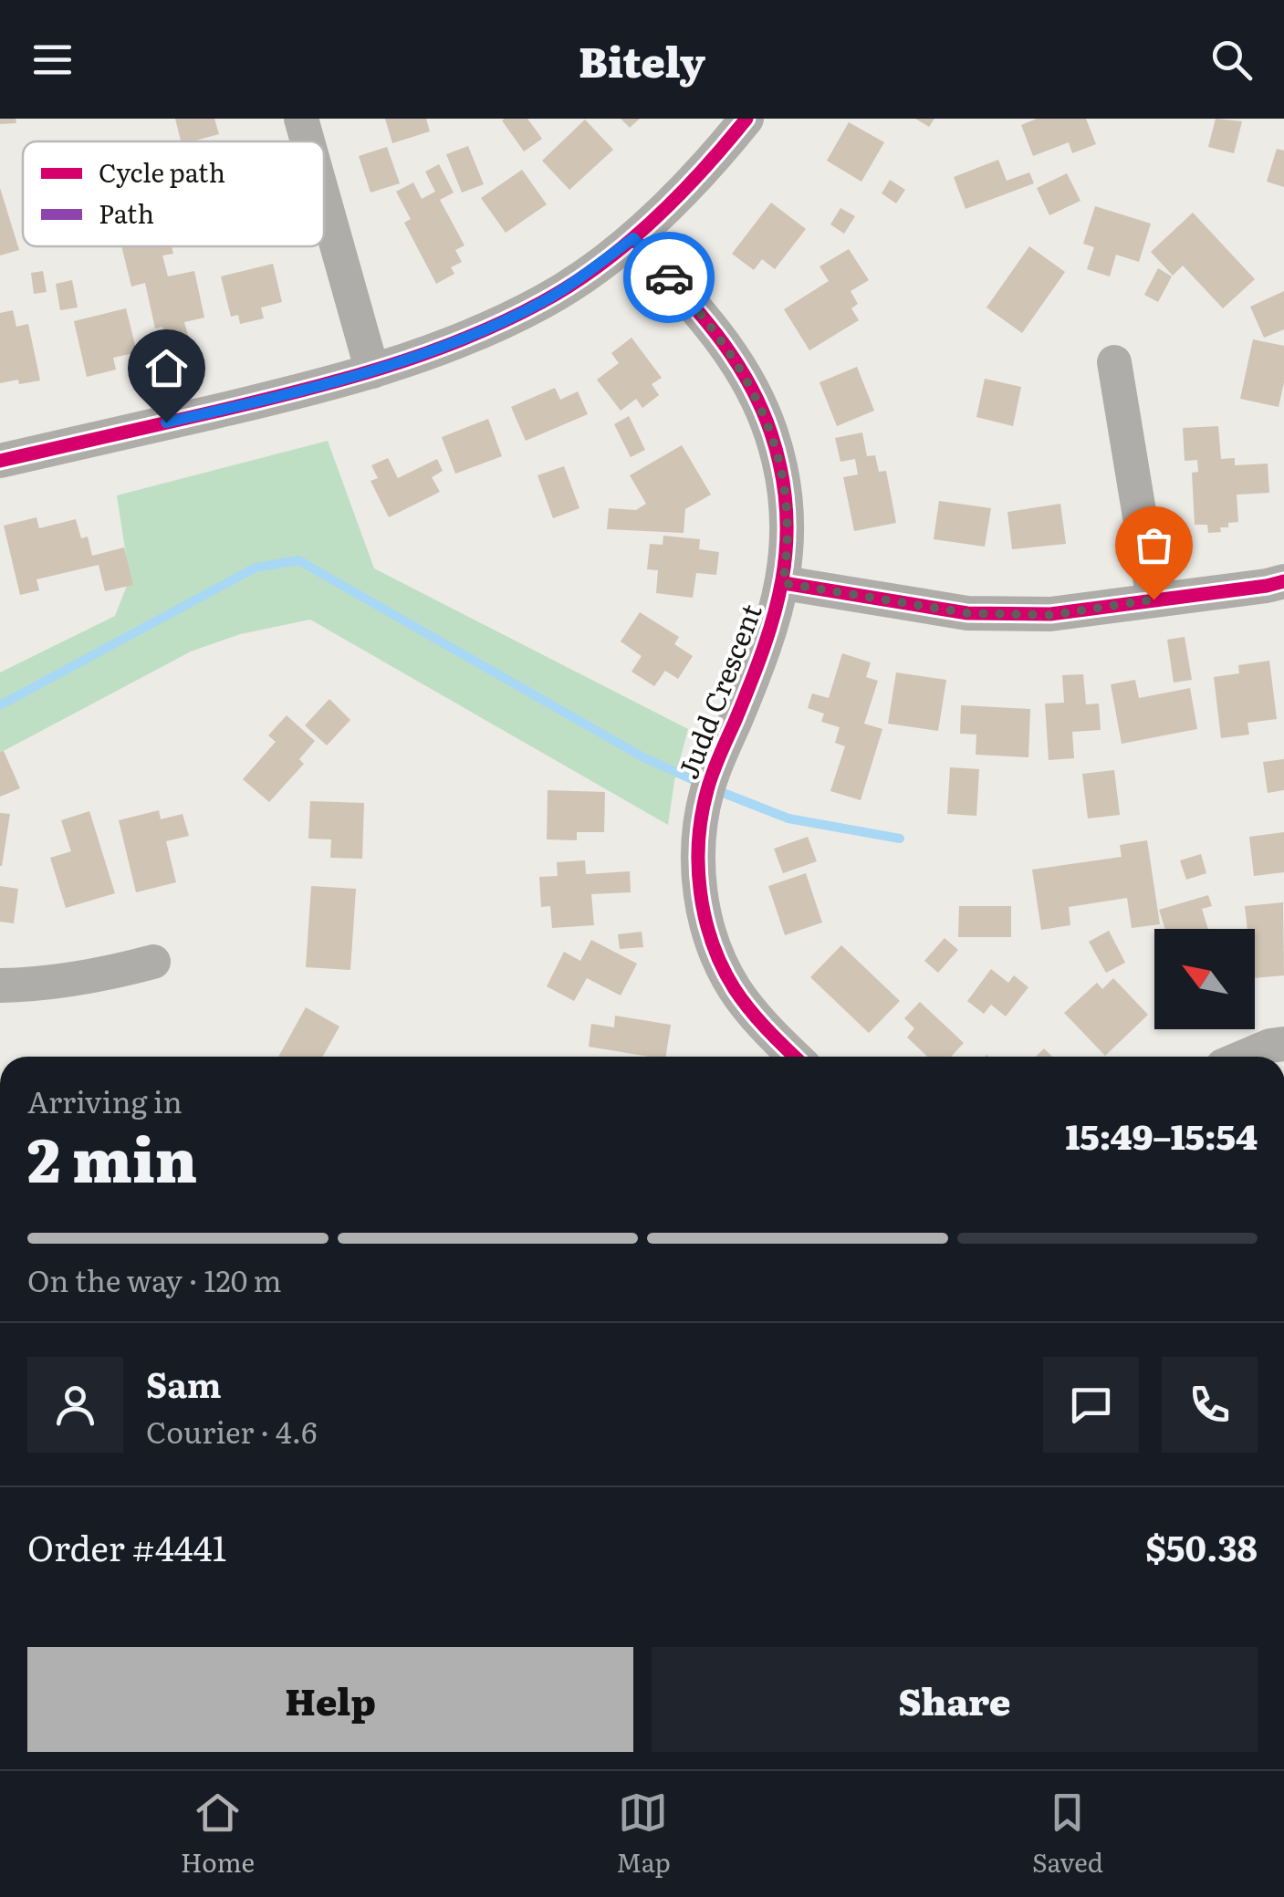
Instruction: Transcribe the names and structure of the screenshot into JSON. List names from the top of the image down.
{
  "streets": {
    "street": ["Judd Crescent"]
  },
  "legend": ["Cycle path", "Path"],
  "north": "top left",
  "page": {
    "header": "Bitely",
    "heading": ["2 min", "Arriving in", "15:49–15:54"],
    "panel": [
      "Sam",
      "Courier · 4.6",
      "Order #4441",
      "$50.38"
    ],
    "bar": "On the way · 120 m",
    "buttons": ["Help", "Share"],
    "tabs": ["Home", "Map", "Saved"]
  }
}
